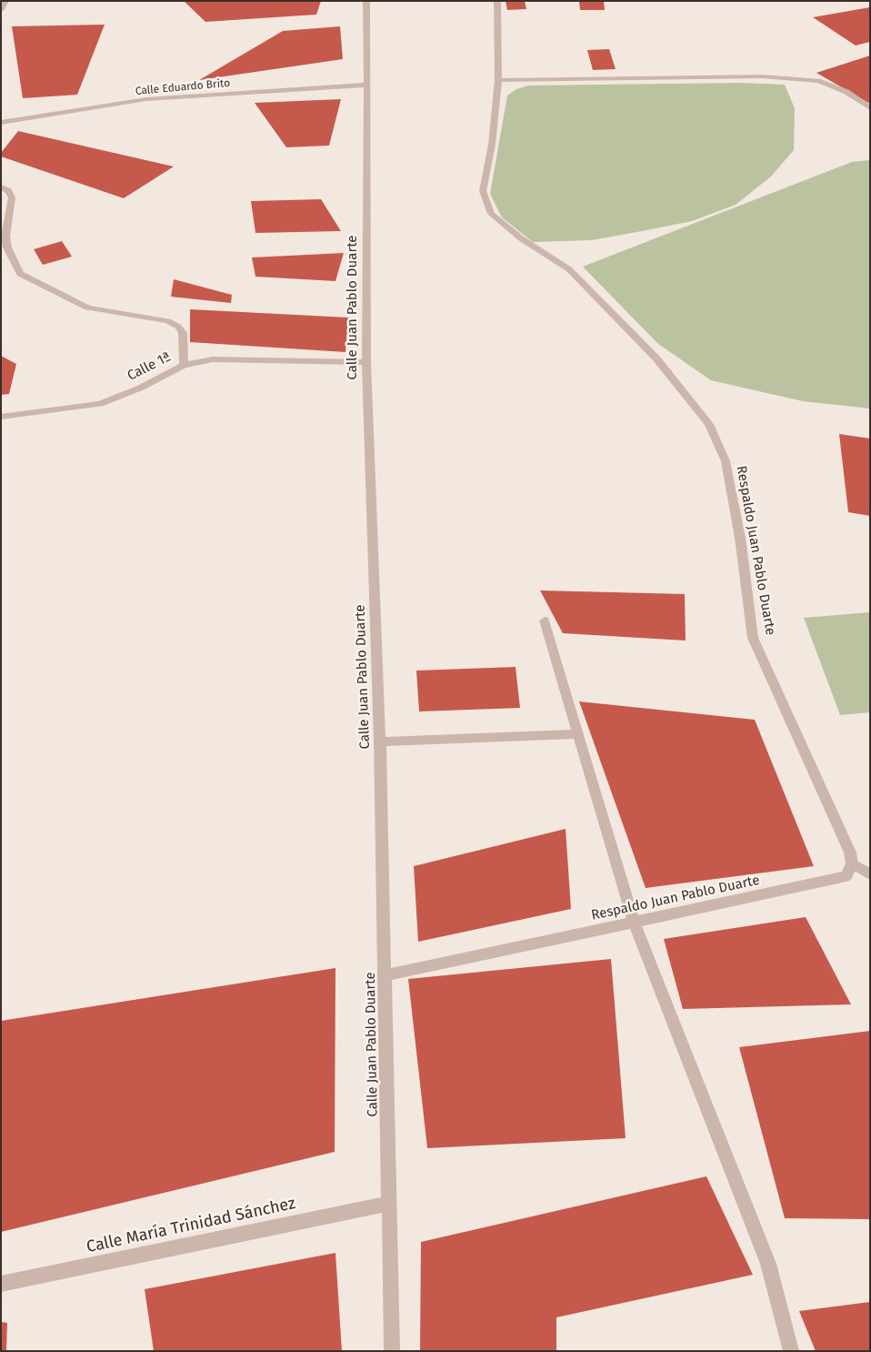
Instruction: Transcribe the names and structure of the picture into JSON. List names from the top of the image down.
{
  "streets": {
    "street": [
      "Calle Eduardo Brito",
      "Calle Juan Pablo Duarte",
      "Calle 1ª",
      "Respaldo Juan Pablo Duarte",
      "Calle María Trinidad Sánchez"
    ]
  },
  "crossings": [
    ["Calle Eduardo Brito", "Calle Juan Pablo Duarte"],
    ["Calle Juan Pablo Duarte", "Calle 1ª"],
    ["Calle Juan Pablo Duarte", "Respaldo Juan Pablo Duarte"],
    ["Calle Juan Pablo Duarte", "Calle María Trinidad Sánchez"]
  ]
}
